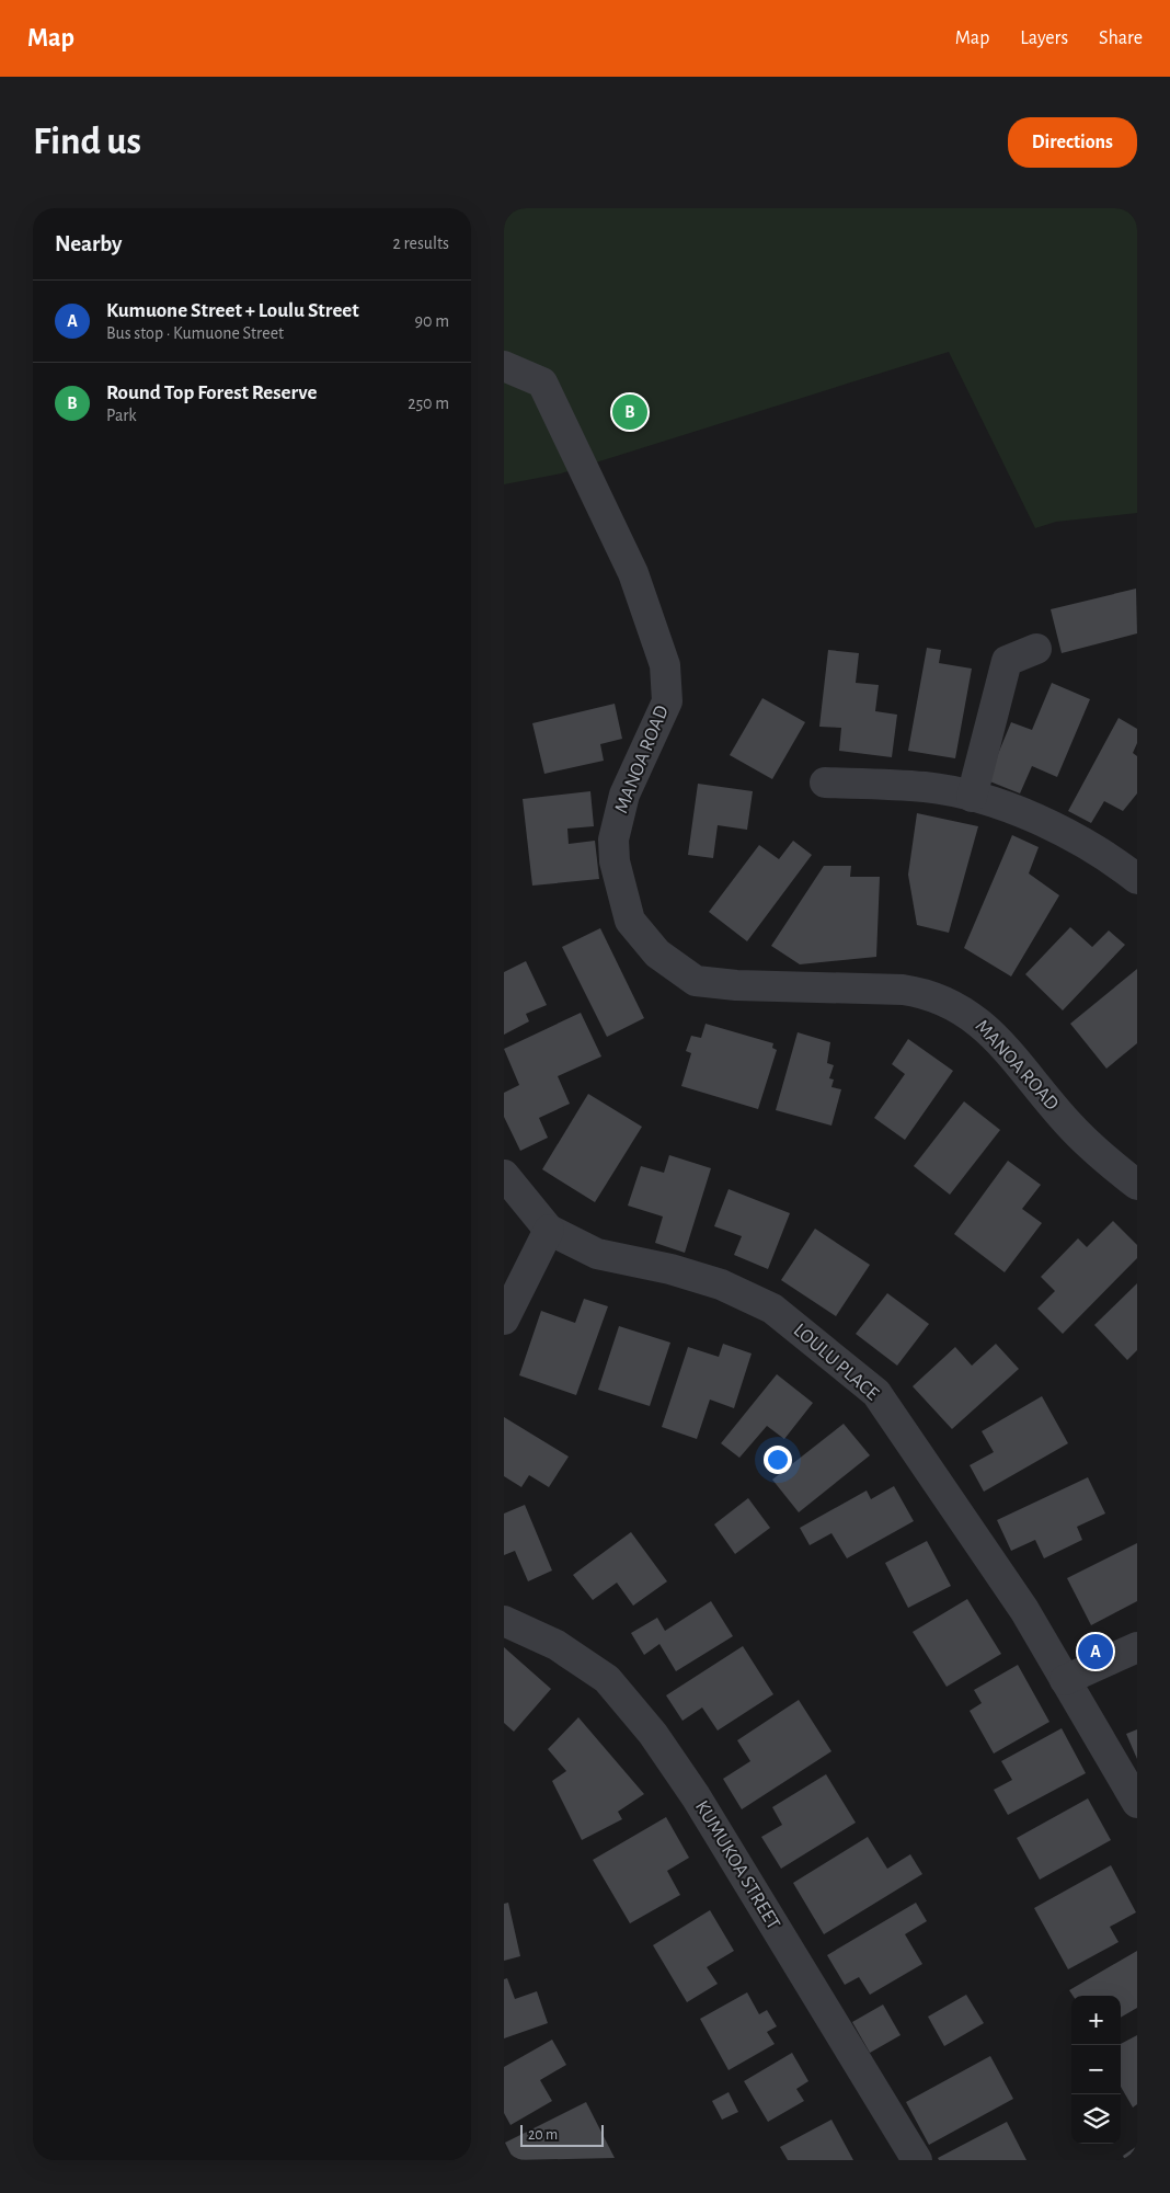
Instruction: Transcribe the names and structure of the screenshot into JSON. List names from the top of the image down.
{
  "streets": {
    "street": ["MANOA ROAD", "LOULU PLACE", "KUMUKOA STREET"]
  },
  "scale_bar": "20 m",
  "page": {
    "header": "Map",
    "nav": ["Map", "Layers", "Share"],
    "buttons": "Directions",
    "title": "Find us",
    "heading": ["Nearby", "2 results"],
    "list": [
      {
        "mark": "A",
        "name": "Kumuone Street + Loulu Street",
        "note": "Bus stop · Kumuone Street",
        "value": "90 m"
      },
      {
        "mark": "B",
        "name": "Round Top Forest Reserve",
        "note": "Park",
        "value": "250 m"
      }
    ],
    "pins": ["B", "A"],
    "map_buttons": ["+", "−"],
    "scale": "20 m"
  }
}
